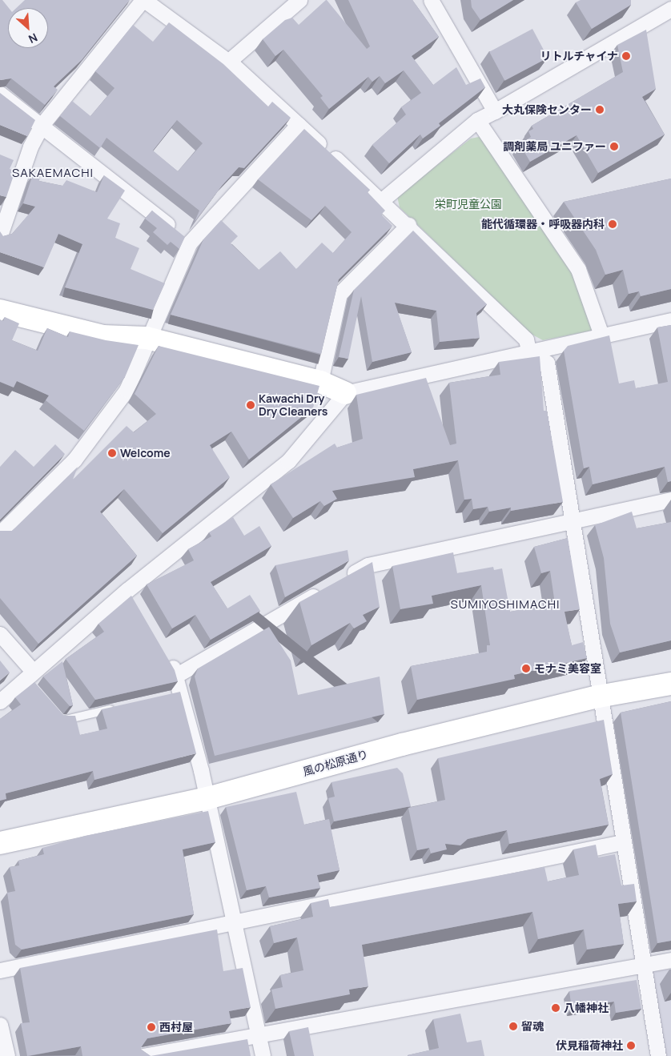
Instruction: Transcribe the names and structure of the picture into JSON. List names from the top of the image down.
{
  "streets": {
    "street": ["風の松原通り"]
  },
  "districts": ["SAKAEMACHI", "SUMIYOSHIMACHI"],
  "parks": ["栄町児童公園"],
  "places": [
    "リトルチャイナ",
    "大丸保険センター",
    "調剤薬局 ユニファー",
    "能代循環器・呼吸器内科",
    "Kawachi Dry Dry Cleaners",
    "Welcome",
    "モナミ美容室",
    "八幡神社",
    "留魂",
    "西村屋",
    "伏見稲荷神社"
  ],
  "north": "bottom right"
}
